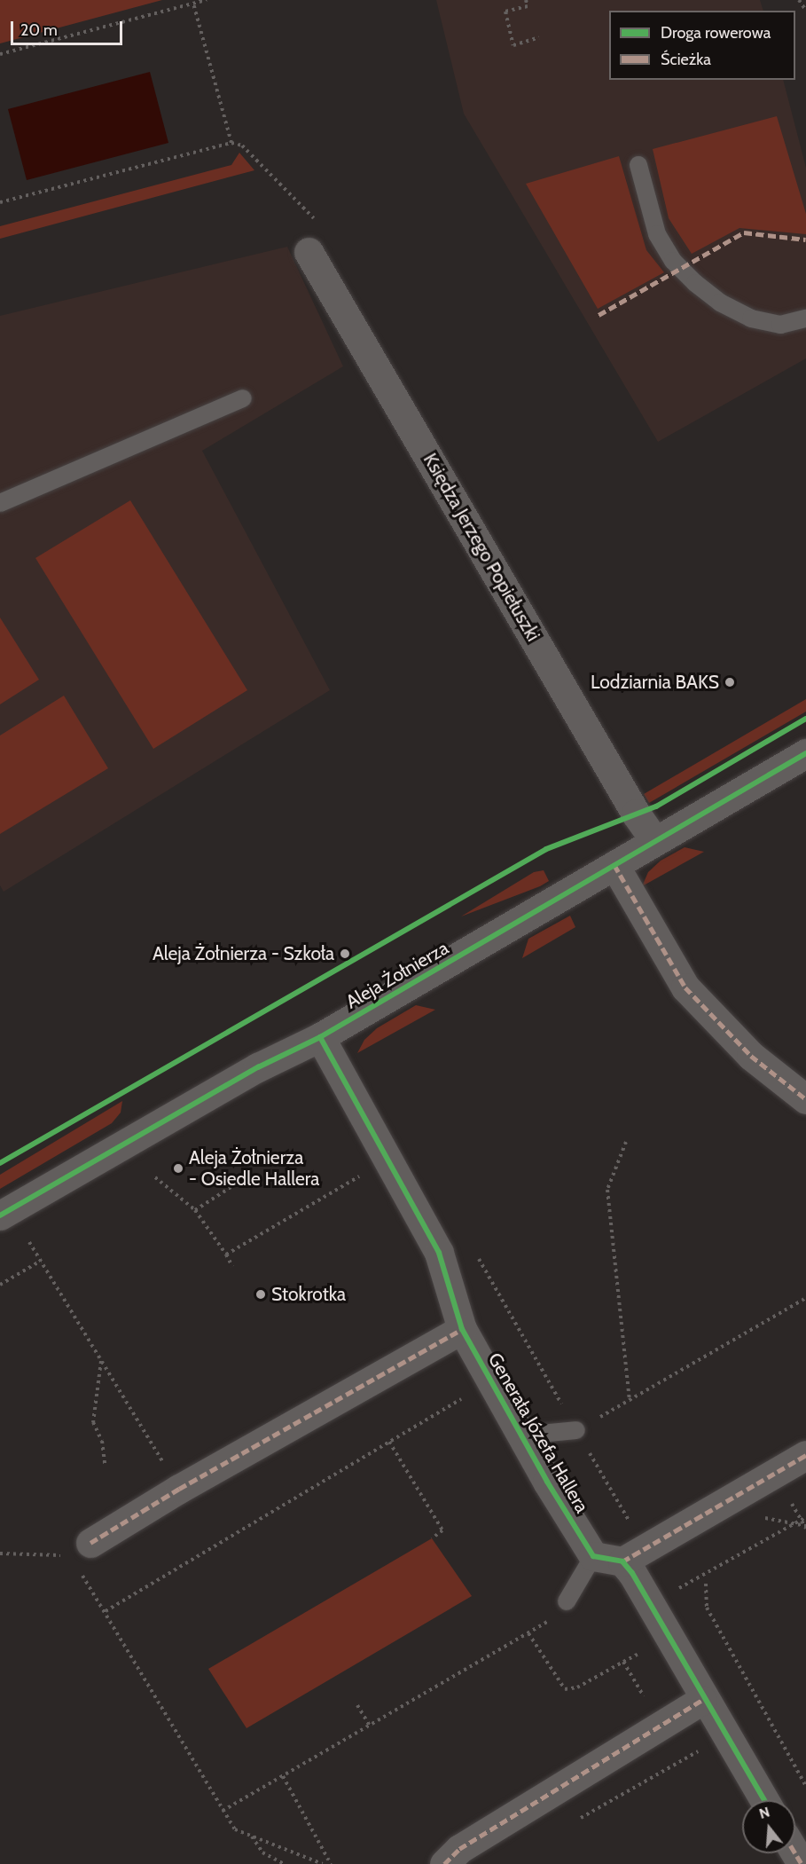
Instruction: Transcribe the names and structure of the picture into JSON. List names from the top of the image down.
{
  "streets": {
    "street": ["Księdza Jerzego Popiełuszki", "Aleja Żołnierza", "Generała Józefa Hallera"]
  },
  "crossings": [
    ["Księdza Jerzego Popiełuszki", "Aleja Żołnierza"],
    ["Aleja Żołnierza", "Generała Józefa Hallera"]
  ],
  "places": [
    "Lodziarnia BAKS",
    "Aleja Żołnierza - Szkoła",
    "Aleja Żołnierza - Osiedle Hallera",
    "Stokrotka"
  ],
  "legend": ["Droga rowerowa", "Ścieżka"],
  "scale_bar": "20 m",
  "north": "top"
}
